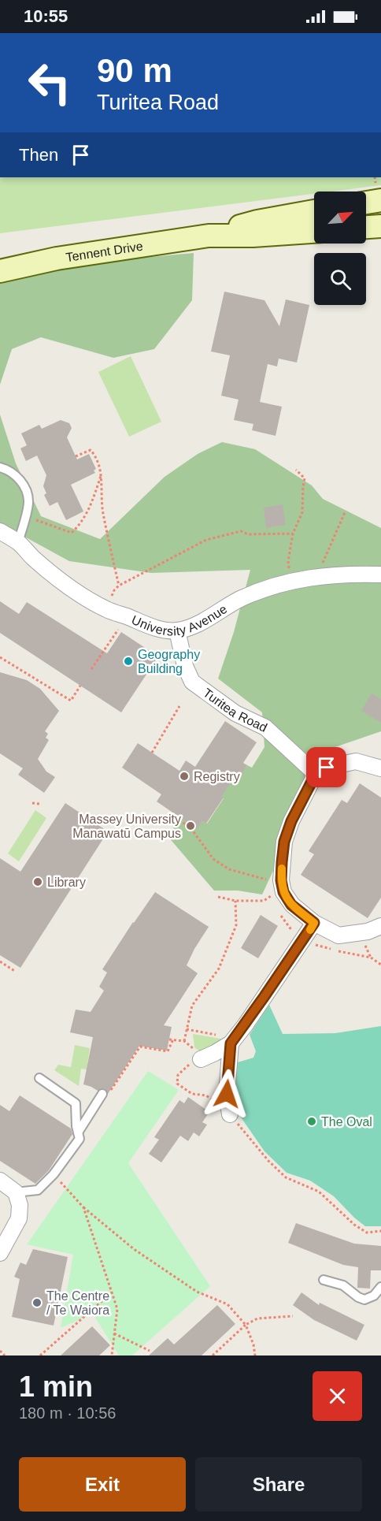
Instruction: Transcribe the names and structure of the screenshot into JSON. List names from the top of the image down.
{
  "streets": {
    "main road": ["Tennent Drive"],
    "street": ["University Avenue", "Turitea Road"]
  },
  "crossings": [
    ["University Avenue", "Turitea Road"]
  ],
  "places": [
    "Geography Building",
    "Registry",
    "Massey University Manawatū Campus",
    "Library",
    "The Oval",
    "The Centre / Te Waiora"
  ],
  "north": "top right",
  "page": {
    "status": "10:55",
    "turn": ["90 m", "Turitea Road"],
    "then": "Then",
    "heading": ["1 min", "180 m · 10:56"],
    "buttons": ["Exit", "Share"]
  }
}
